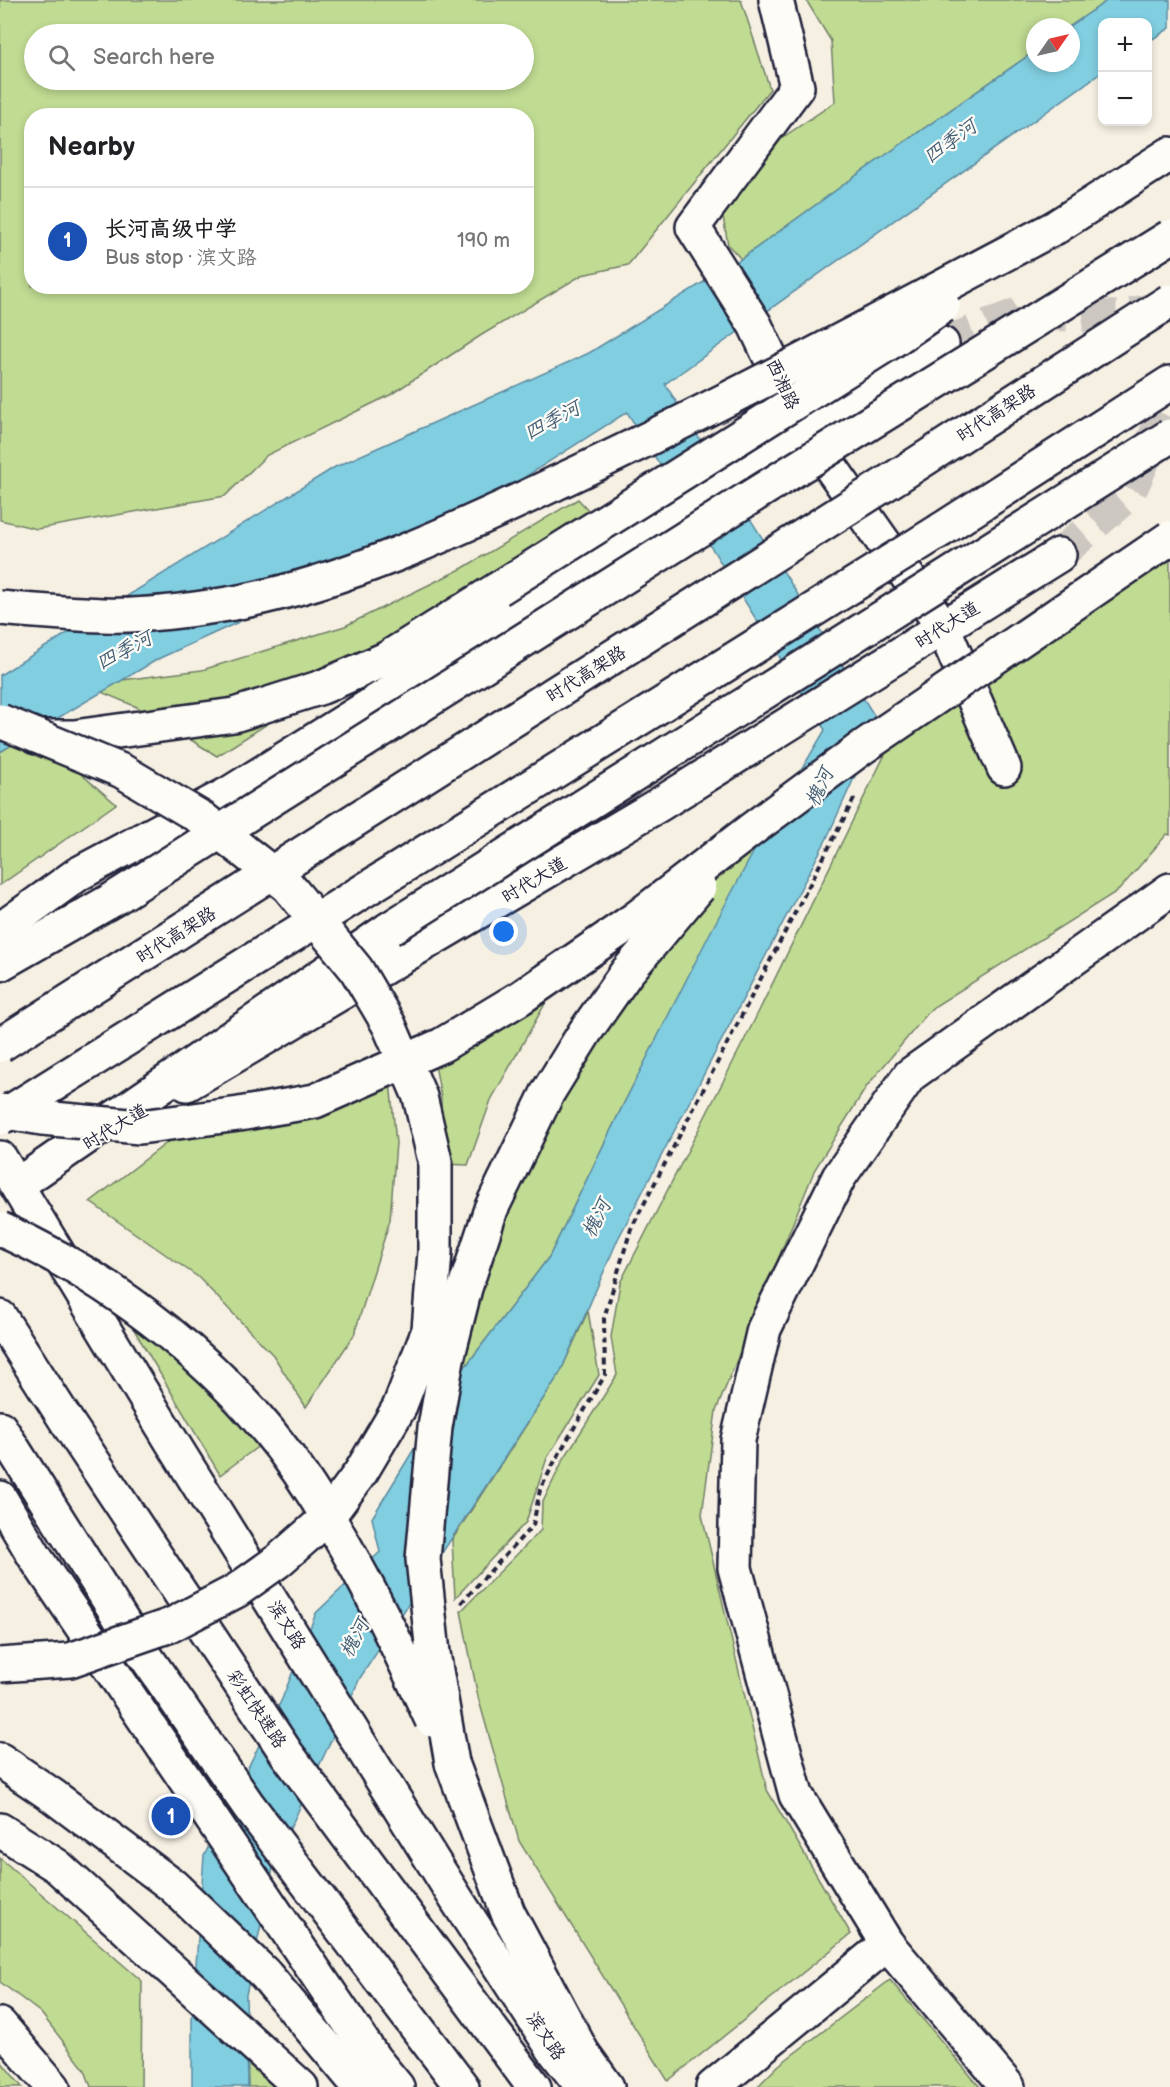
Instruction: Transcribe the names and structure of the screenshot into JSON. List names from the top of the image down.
{
  "streets": {
    "main road": [
      "西湘路",
      "时代高架路",
      "时代大道",
      "滨文路",
      "彩虹快速路"
    ]
  },
  "crossings": [
    ["西湘路", "时代大道"],
    ["时代大道", "滨文路"]
  ],
  "water": ["四季河", "槐河"],
  "north": "top right",
  "page": {
    "map_buttons": ["+", "−"],
    "search": "Search here",
    "heading": "Nearby",
    "list": [
      {
        "mark": "1",
        "name": "长河高级中学",
        "note": "Bus stop · 滨文路",
        "value": "190 m"
      }
    ],
    "pins": "1"
  }
}
